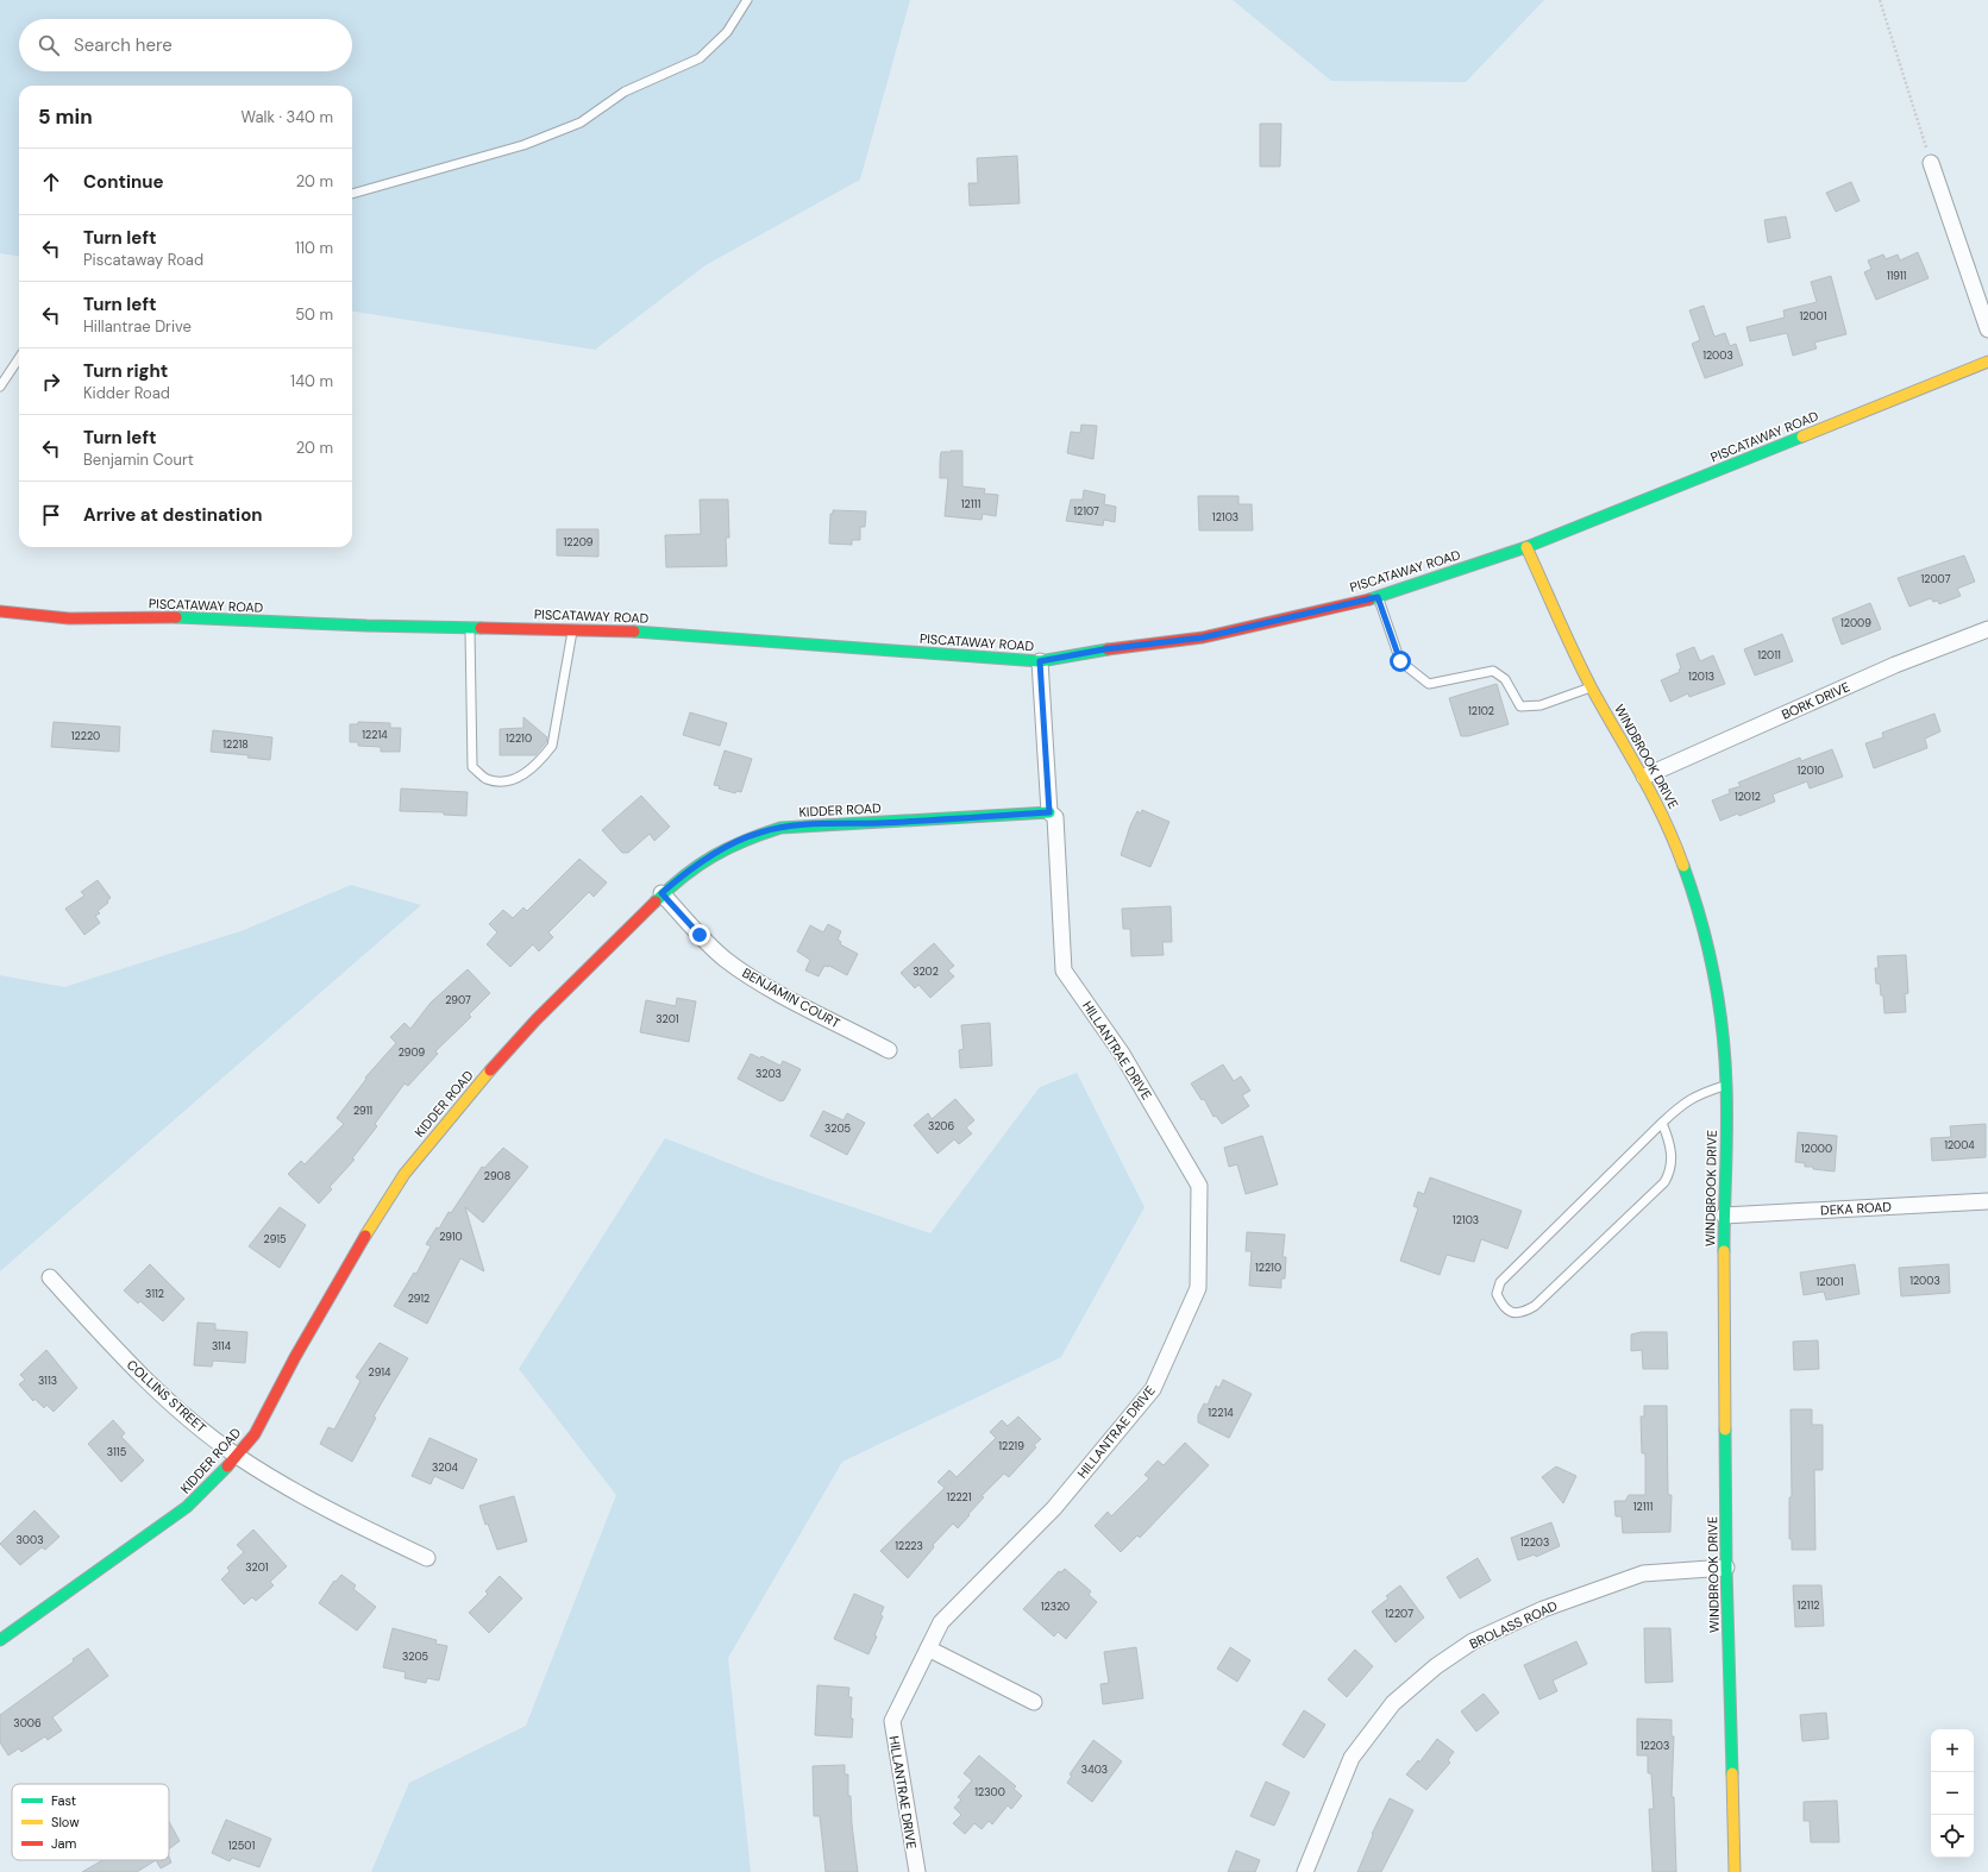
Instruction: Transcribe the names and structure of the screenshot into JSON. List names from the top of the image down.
{
  "streets": {
    "street": [
      "PISCATAWAY ROAD",
      "BORK DRIVE",
      "WINDBROOK DRIVE",
      "KIDDER ROAD",
      "BENJAMIN COURT",
      "HILLANTRAE DRIVE",
      "DEKA ROAD",
      "COLLINS STREET",
      "BROLASS ROAD"
    ]
  },
  "crossings": [
    ["PISCATAWAY ROAD", "WINDBROOK DRIVE"],
    ["PISCATAWAY ROAD", "HILLANTRAE DRIVE"],
    ["BORK DRIVE", "WINDBROOK DRIVE"],
    ["WINDBROOK DRIVE", "DEKA ROAD"],
    ["WINDBROOK DRIVE", "BROLASS ROAD"],
    ["KIDDER ROAD", "BENJAMIN COURT"],
    ["KIDDER ROAD", "HILLANTRAE DRIVE"],
    ["KIDDER ROAD", "COLLINS STREET"]
  ],
  "house_numbers": [
    "11911",
    "12001",
    "12003",
    "12111",
    "12107",
    "12103",
    "12209",
    "12007",
    "12009",
    "12011",
    "12013",
    "12102",
    "12214",
    "12220",
    "12210",
    "12218",
    "12010",
    "12012",
    "3202",
    "2907",
    "3201",
    "2909",
    "3203",
    "2911",
    "3206",
    "3205",
    "12004",
    "12000",
    "2908",
    "12103",
    "2910",
    "2915",
    "12210",
    "12003",
    "12001",
    "3112",
    "2912",
    "3114",
    "2914",
    "3113",
    "12214",
    "12219",
    "3115",
    "3204",
    "12221",
    "12111",
    "3003",
    "12203",
    "12223",
    "3201",
    "12112",
    "12320",
    "12207",
    "3205",
    "3006",
    "12203",
    "3403",
    "12300",
    "12501"
  ],
  "legend": ["Fast", "Slow", "Jam"],
  "page": {
    "search": "Search here",
    "heading": ["5 min", "Walk · 340 m"],
    "list": [
      ["Continue", "20 m"],
      ["Turn left", "Piscataway Road", "110 m"],
      ["Turn left", "Hillantrae Drive", "50 m"],
      ["Turn right", "Kidder Road", "140 m"],
      ["Turn left", "Benjamin Court", "20 m"],
      "Arrive at destination"
    ],
    "map_buttons": ["+", "−"]
  }
}
